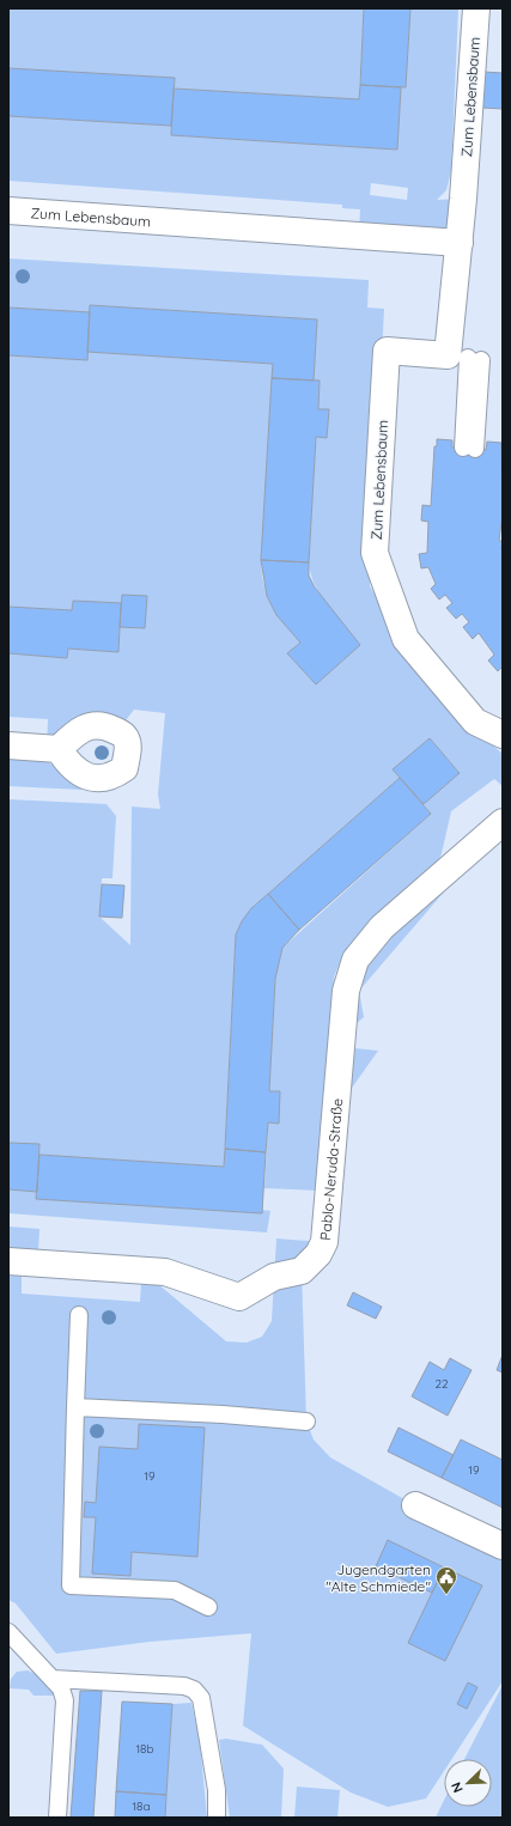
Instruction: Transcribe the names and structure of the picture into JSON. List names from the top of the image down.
{
  "streets": {
    "street": ["Zum Lebensbaum", "Pablo-Neruda-Straße"]
  },
  "places": {
    "public building": ["Jugendgarten \"Alte Schmiede\""]
  },
  "house_numbers": [
    "22",
    "19",
    "19",
    "18b",
    "18a"
  ],
  "north": "bottom left"
}
